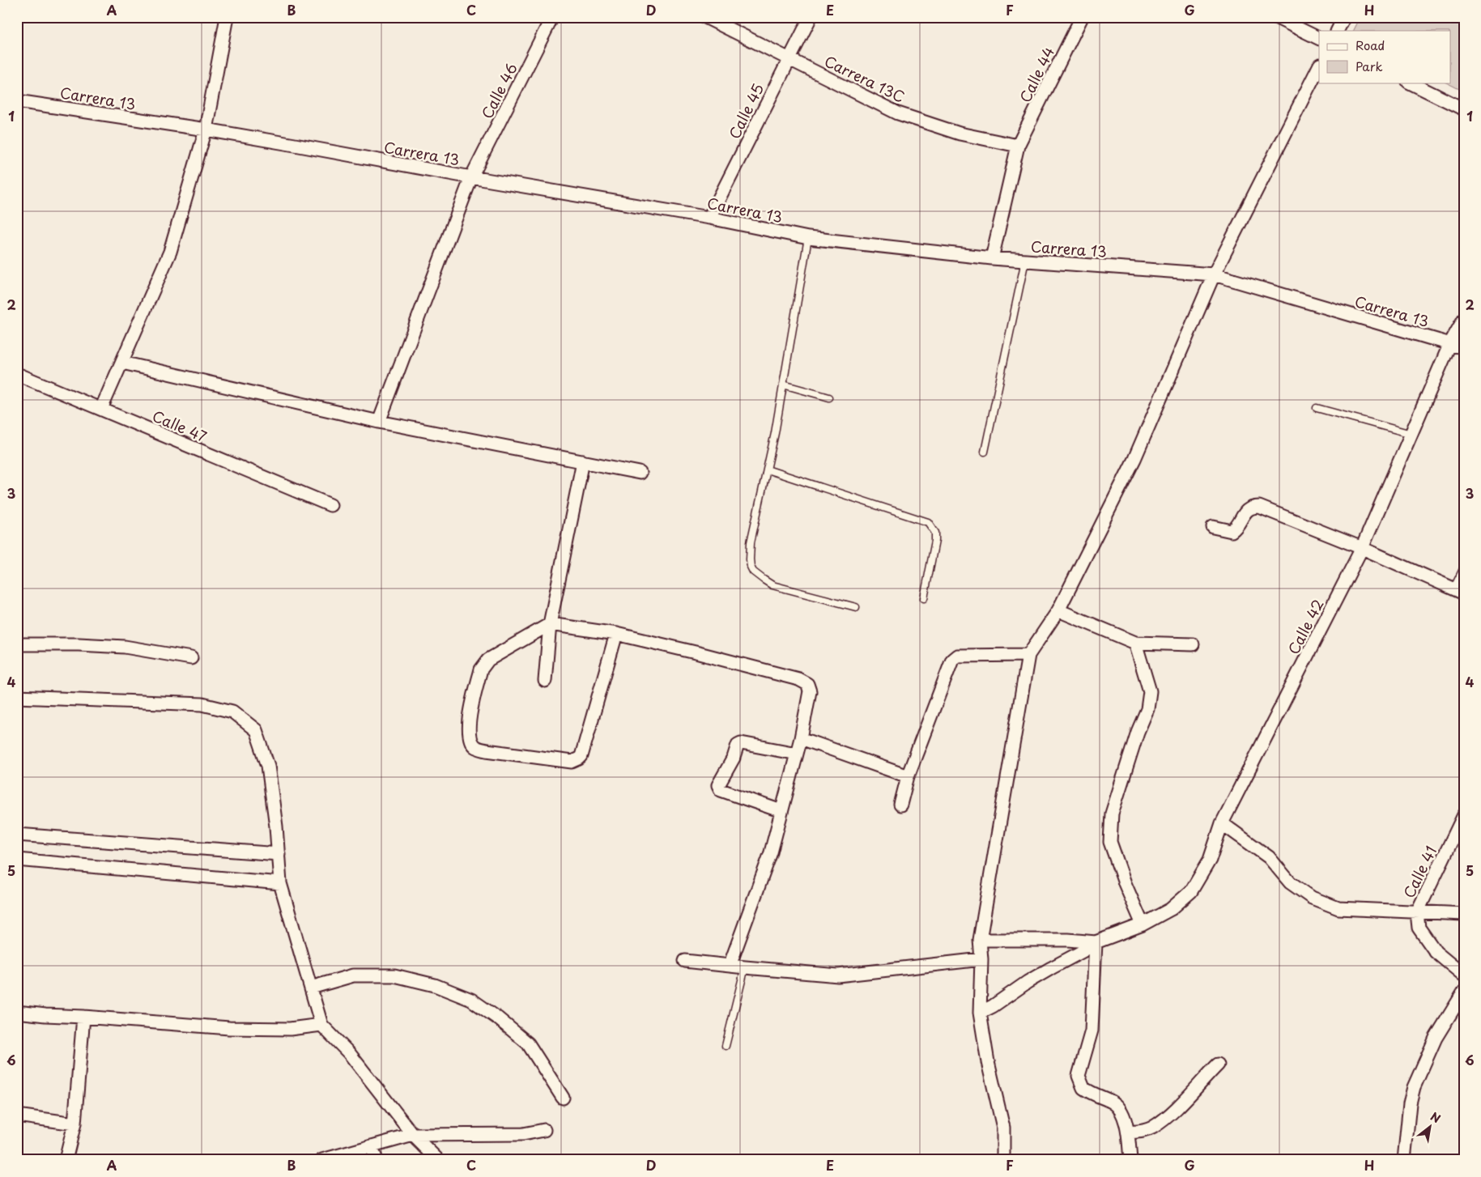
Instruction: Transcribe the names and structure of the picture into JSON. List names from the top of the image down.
{
  "streets": {
    "street": [
      "Calle 44",
      "Carrera 13C",
      "Calle 46",
      "Carrera 13",
      "Calle 45",
      "Calle 47",
      "Calle 42",
      "Calle 41"
    ]
  },
  "crossings": [
    ["Calle 44", "Carrera 13C"],
    ["Calle 44", "Carrera 13"],
    ["Carrera 13C", "Calle 45"],
    ["Calle 46", "Carrera 13"],
    ["Carrera 13", "Calle 45"],
    ["Carrera 13", "Calle 42"]
  ],
  "legend": ["Road", "Park"],
  "north": "top right",
  "grid": {
    "columns": [
      "A",
      "B",
      "C",
      "D",
      "E",
      "F",
      "G",
      "H"
    ],
    "rows": [
      "1",
      "2",
      "3",
      "4",
      "5",
      "6"
    ]
  }
}
